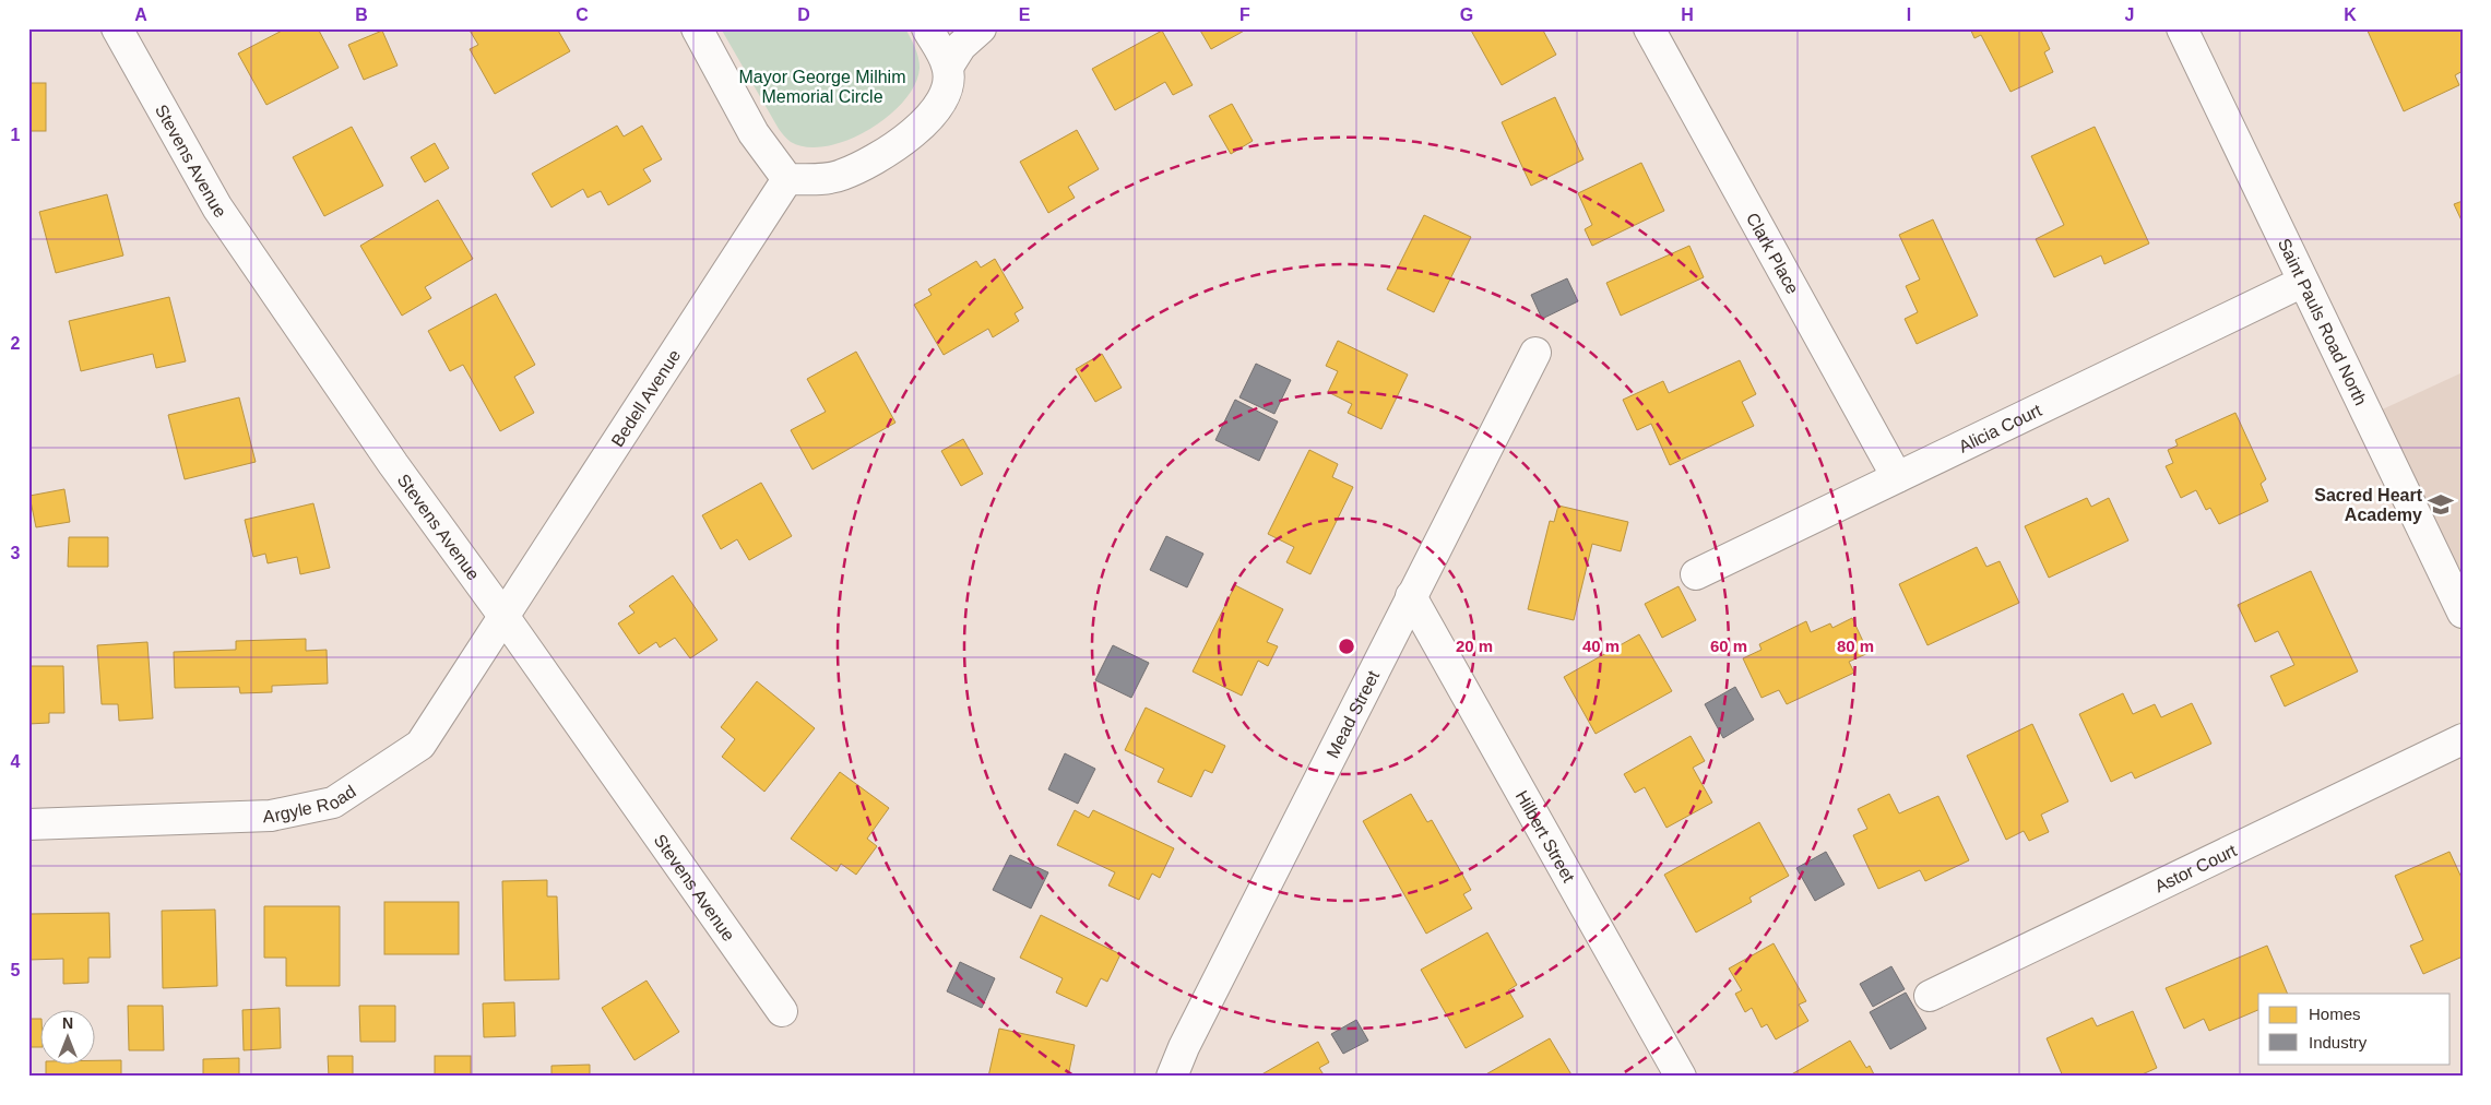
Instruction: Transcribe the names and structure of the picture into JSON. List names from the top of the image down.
{
  "streets": {
    "street": [
      "Stevens Avenue",
      "Clark Place",
      "Saint Pauls Road North",
      "Bedell Avenue",
      "Alicia Court",
      "Mead Street",
      "Argyle Road",
      "Hilbert Street",
      "Astor Court"
    ]
  },
  "crossings": [
    ["Stevens Avenue", "Bedell Avenue"],
    ["Stevens Avenue", "Argyle Road"],
    ["Clark Place", "Alicia Court"],
    ["Saint Pauls Road North", "Alicia Court"],
    ["Bedell Avenue", "Argyle Road"],
    ["Mead Street", "Hilbert Street"]
  ],
  "parks": ["Mayor George Milhim Memorial Circle"],
  "places": {
    "school or university": ["Sacred Heart Academy"]
  },
  "legend": ["Homes", "Industry"],
  "north": "top",
  "grid": {
    "columns": [
      "A",
      "B",
      "C",
      "D",
      "E",
      "F",
      "G",
      "H",
      "I",
      "J",
      "K"
    ],
    "rows": [
      "1",
      "2",
      "3",
      "4",
      "5"
    ]
  },
  "rings": [
    "20 m",
    "40 m",
    "60 m",
    "80 m"
  ]
}
